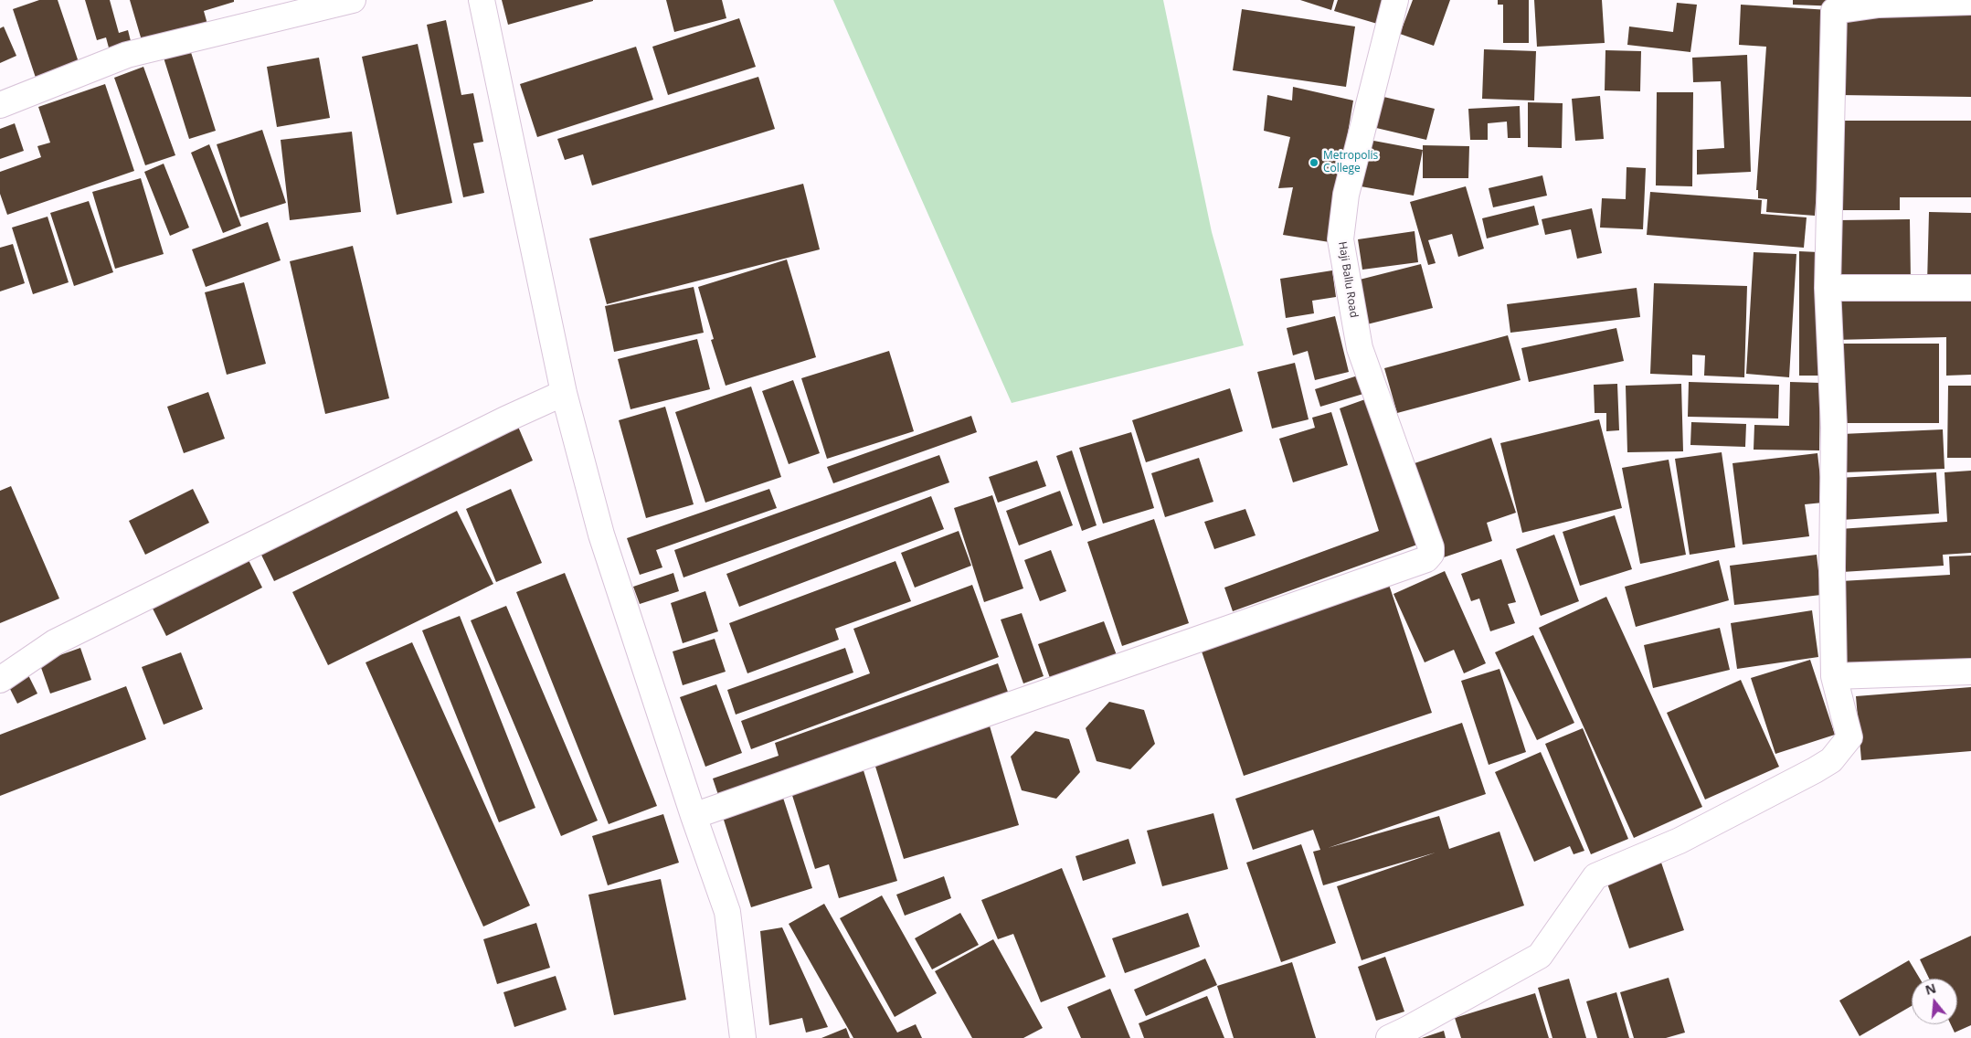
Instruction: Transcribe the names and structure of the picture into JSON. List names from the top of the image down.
{
  "streets": {
    "street": ["Haji Ballu Road"]
  },
  "places": ["Metropolis College"],
  "north": "top"
}
